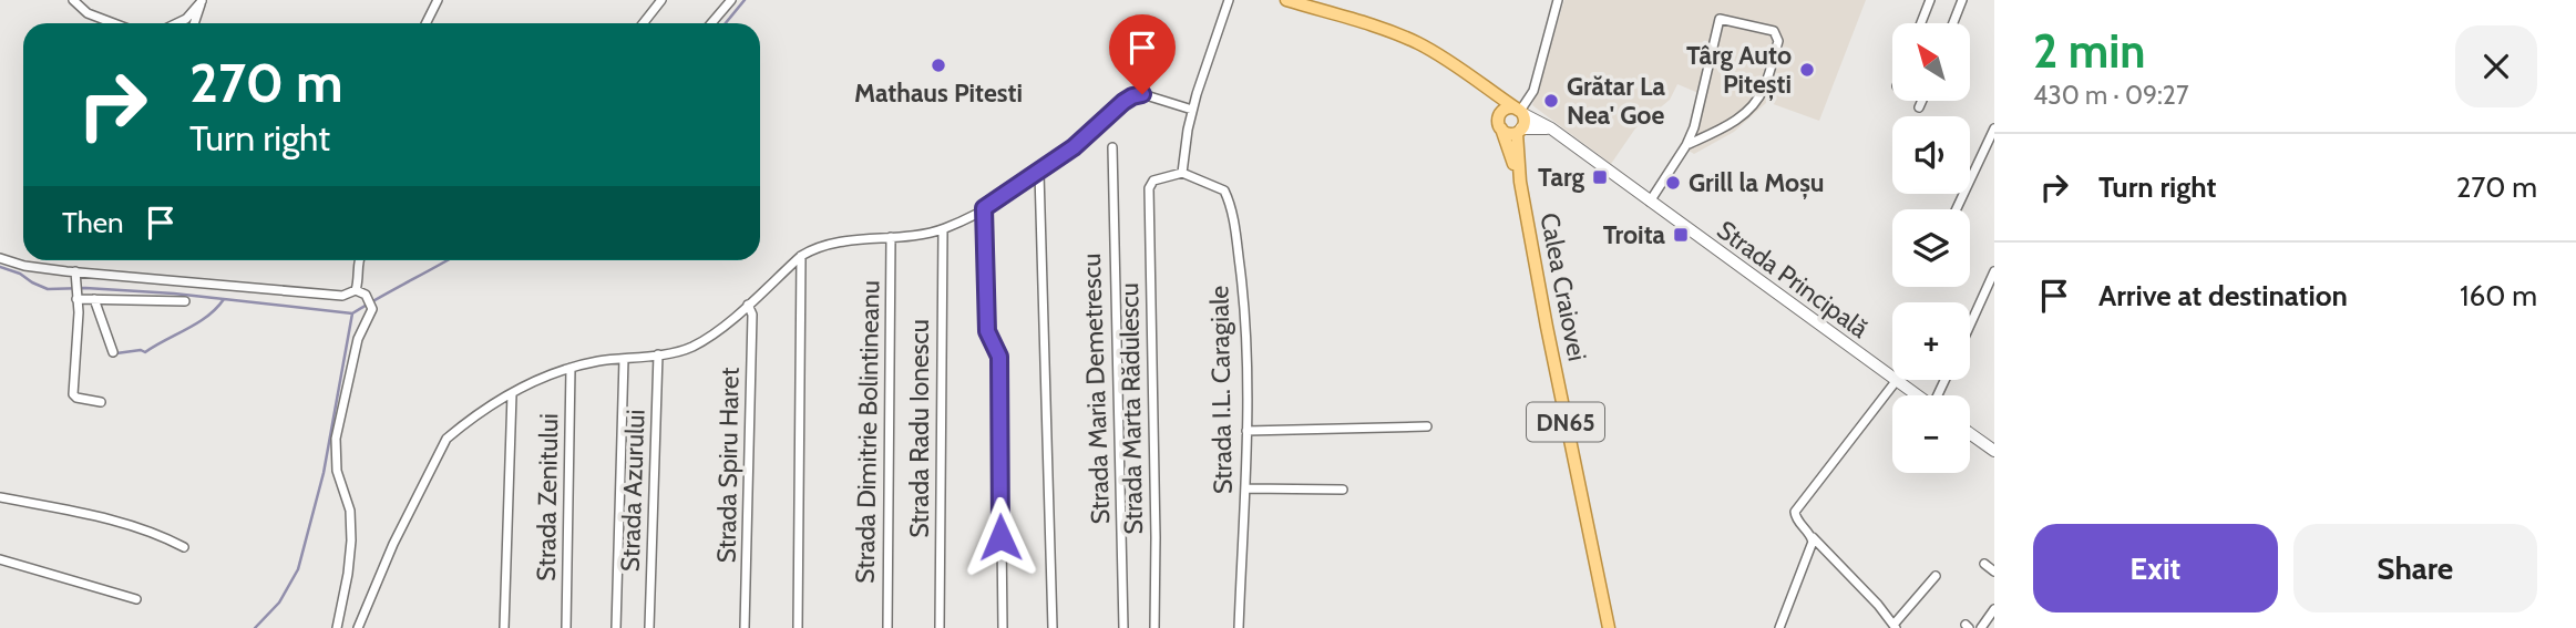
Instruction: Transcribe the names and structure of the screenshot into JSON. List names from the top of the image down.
{
  "streets": {
    "main road": ["Strada Principală", "Calea Craiovei", "DN65"],
    "street": [
      "Strada Maria Demetrescu",
      "Strada I.L. Caragiale",
      "Strada Marta Rădulescu",
      "Strada Radu Ionescu",
      "Strada Dimitrie Bolintineanu",
      "Strada Spiru Haret",
      "Strada Azurului",
      "Strada Zenitului"
    ]
  },
  "crossings": [
    ["Strada Principală", "Calea Craiovei"],
    ["Strada Principală", "DN65"],
    ["Calea Craiovei", "DN65"],
    ["Strada I.L. Caragiale", "Strada Marta Rădulescu"]
  ],
  "places": {
    "other": [
      "Mathaus Pitesti",
      "Târg Auto Pitești",
      "Grătar La Nea' Goe",
      "Grill la Moșu"
    ],
    "transit": ["Targ", "Troita"]
  },
  "north": "top left",
  "page": {
    "heading": ["2 min", "430 m · 09:27"],
    "map_buttons": ["+", "−"],
    "turn": ["270 m", "Turn right"],
    "list": [
      {
        "name": "Turn right",
        "value": "270 m"
      },
      {
        "name": "Arrive at destination",
        "value": "160 m"
      }
    ],
    "then": "Then",
    "buttons": ["Exit", "Share"]
  }
}
